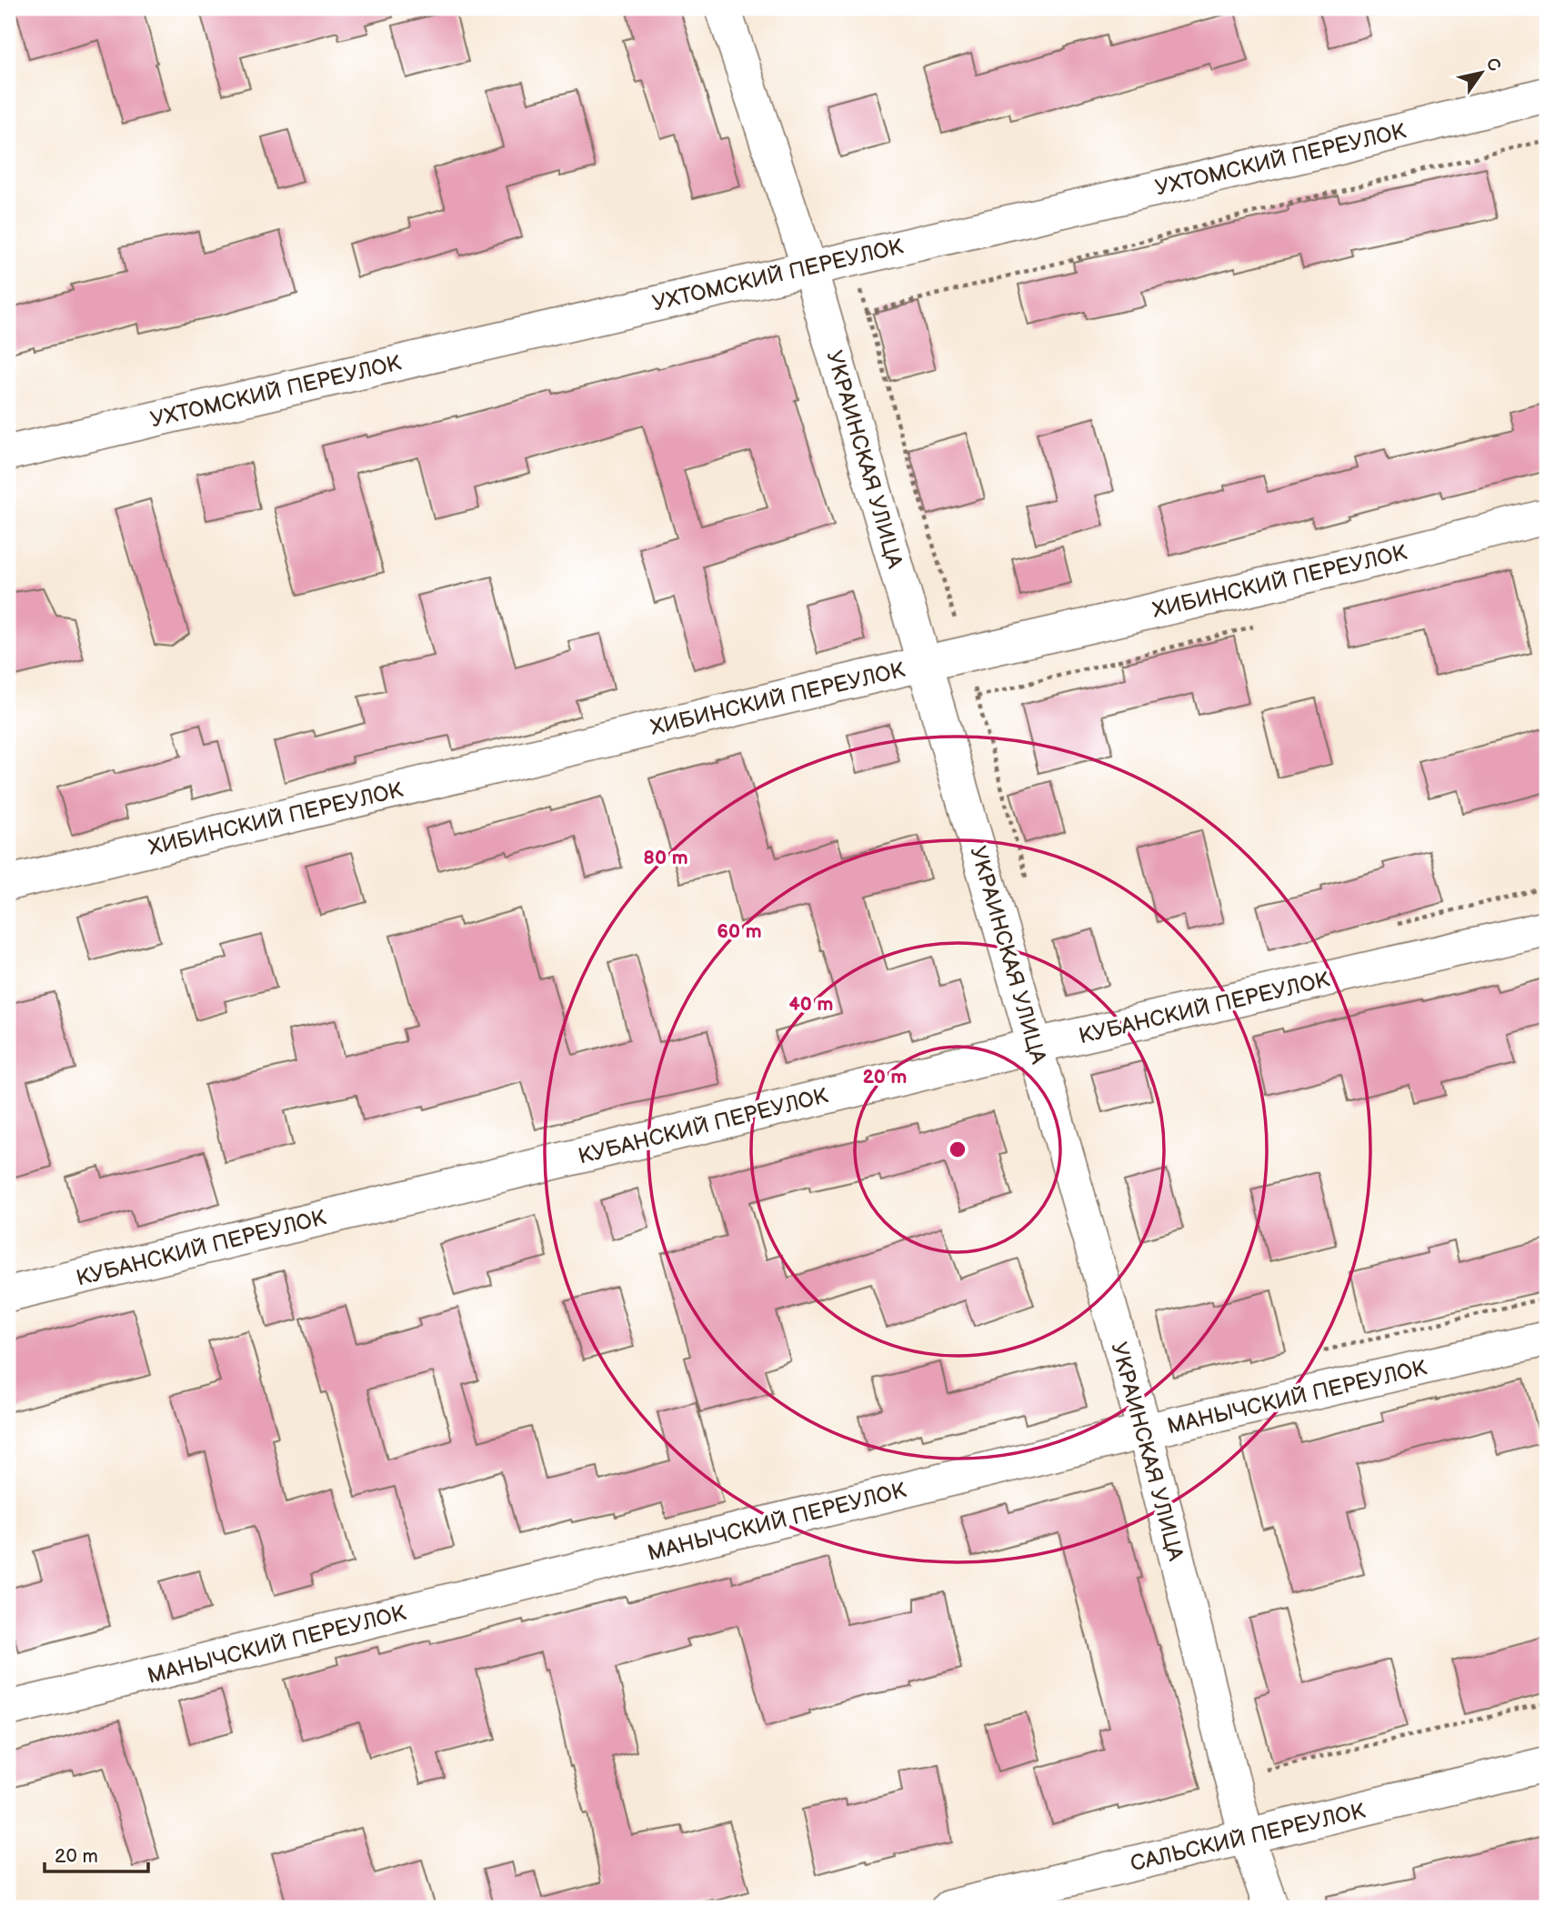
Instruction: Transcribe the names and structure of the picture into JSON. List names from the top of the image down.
{
  "streets": {
    "street": [
      "УХТОМСКИЙ ПЕРЕУЛОК",
      "УКРАИНСКАЯ УЛИЦА",
      "ХИБИНСКИЙ ПЕРЕУЛОК",
      "КУБАНСКИЙ ПЕРЕУЛОК",
      "МАНЫЧСКИЙ ПЕРЕУЛОК",
      "САЛЬСКИЙ ПЕРЕУЛОК"
    ]
  },
  "crossings": [
    ["УХТОМСКИЙ ПЕРЕУЛОК", "УКРАИНСКАЯ УЛИЦА"],
    ["УКРАИНСКАЯ УЛИЦА", "ХИБИНСКИЙ ПЕРЕУЛОК"],
    ["УКРАИНСКАЯ УЛИЦА", "КУБАНСКИЙ ПЕРЕУЛОК"],
    ["УКРАИНСКАЯ УЛИЦА", "МАНЫЧСКИЙ ПЕРЕУЛОК"],
    ["УКРАИНСКАЯ УЛИЦА", "САЛЬСКИЙ ПЕРЕУЛОК"]
  ],
  "scale_bar": "20 m",
  "north": "top right",
  "rings": [
    "80 m",
    "60 m",
    "40 m",
    "20 m"
  ]
}
